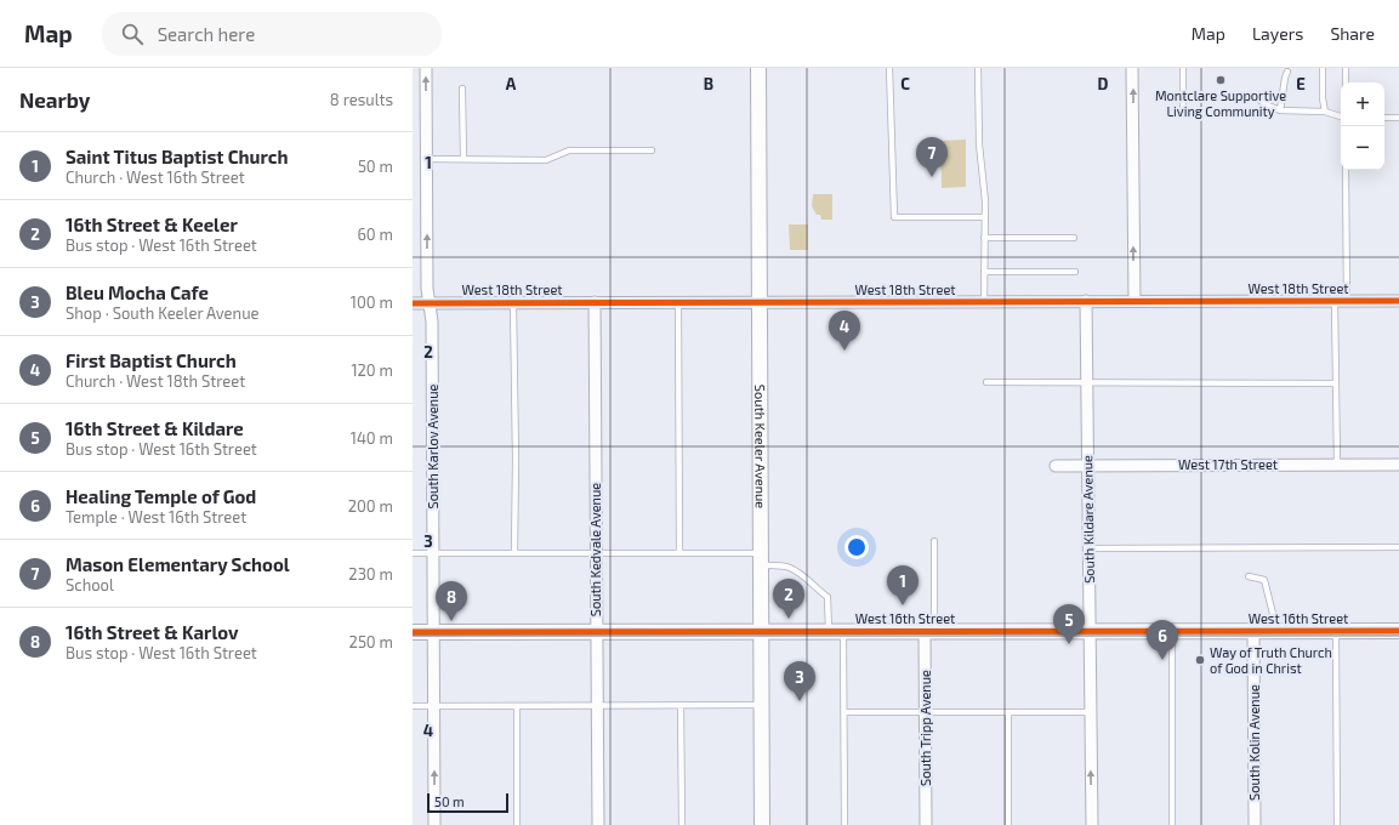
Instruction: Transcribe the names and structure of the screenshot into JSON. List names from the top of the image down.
{
  "streets": {
    "street": [
      "West 18th Street",
      "South Karlov Avenue",
      "South Keeler Avenue",
      "West 17th Street",
      "South Kildare Avenue",
      "South Kedvale Avenue",
      "West 16th Street",
      "South Tripp Avenue",
      "South Kolin Avenue"
    ]
  },
  "crossings": [
    ["West 18th Street", "South Karlov Avenue"],
    ["West 18th Street", "South Keeler Avenue"],
    ["West 18th Street", "South Kildare Avenue"],
    ["West 18th Street", "South Kedvale Avenue"],
    ["South Karlov Avenue", "West 16th Street"],
    ["South Keeler Avenue", "West 16th Street"],
    ["West 17th Street", "South Kildare Avenue"],
    ["South Kildare Avenue", "West 16th Street"],
    ["South Kedvale Avenue", "West 16th Street"],
    ["West 16th Street", "South Tripp Avenue"],
    ["West 16th Street", "South Kolin Avenue"]
  ],
  "one_way": ["South Karlov Avenue"],
  "places": ["Montclare Supportive Living Community", "Way of Truth Church of God in Christ"],
  "scale_bar": "50 m",
  "page": {
    "header": "Map",
    "search": "Search here",
    "nav": ["Map", "Layers", "Share"],
    "heading": ["Nearby", "8 results"],
    "map_buttons": ["+", "−"],
    "list": [
      {
        "mark": "1",
        "name": "Saint Titus Baptist Church",
        "note": "Church · West 16th Street",
        "value": "50 m"
      },
      {
        "mark": "2",
        "name": "16th Street & Keeler",
        "note": "Bus stop · West 16th Street",
        "value": "60 m"
      },
      {
        "mark": "3",
        "name": "Bleu Mocha Cafe",
        "note": "Shop · South Keeler Avenue",
        "value": "100 m"
      },
      {
        "mark": "4",
        "name": "First Baptist Church",
        "note": "Church · West 18th Street",
        "value": "120 m"
      },
      {
        "mark": "5",
        "name": "16th Street & Kildare",
        "note": "Bus stop · West 16th Street",
        "value": "140 m"
      },
      {
        "mark": "6",
        "name": "Healing Temple of God",
        "note": "Temple · West 16th Street",
        "value": "200 m"
      },
      {
        "mark": "7",
        "name": "Mason Elementary School",
        "note": "School",
        "value": "230 m"
      },
      {
        "mark": "8",
        "name": "16th Street & Karlov",
        "note": "Bus stop · West 16th Street",
        "value": "250 m"
      }
    ],
    "pins": [
      "7",
      "4",
      "1",
      "2",
      "8",
      "5",
      "6",
      "3"
    ],
    "scale": "50 m"
  },
  "grid": {
    "columns": [
      "A",
      "B",
      "C",
      "D",
      "E"
    ],
    "rows": [
      "1",
      "2",
      "3",
      "4"
    ]
  }
}
